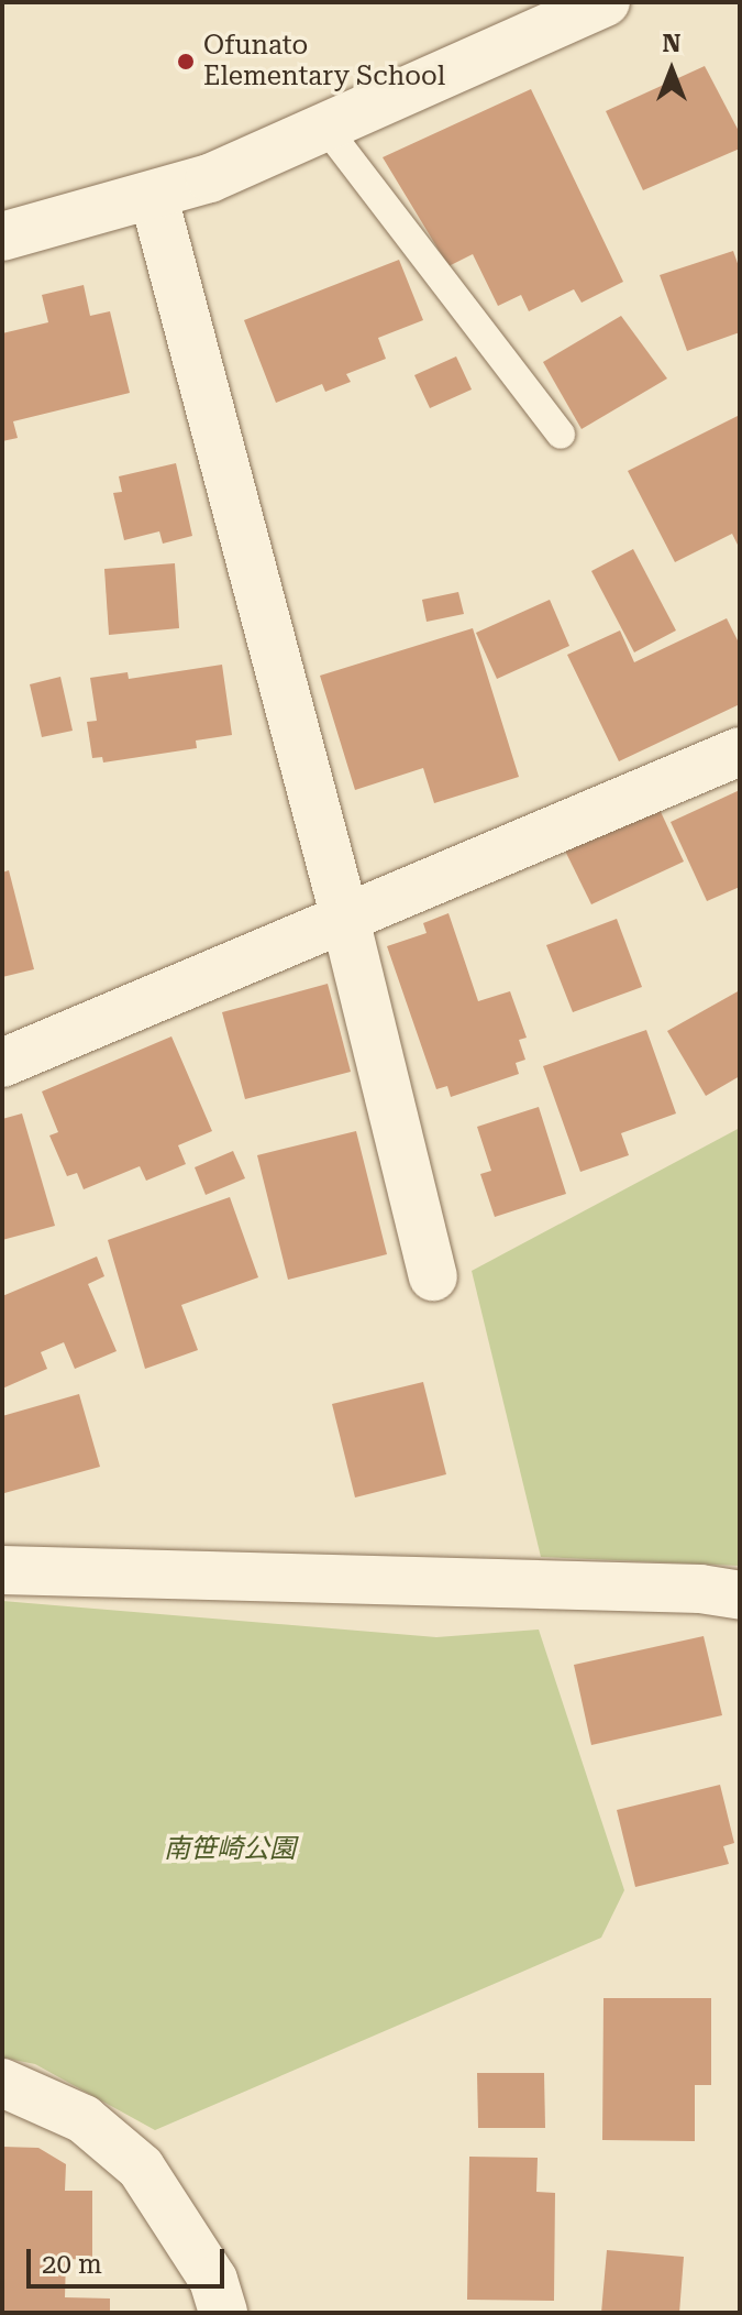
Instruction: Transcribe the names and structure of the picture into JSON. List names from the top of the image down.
{
  "parks": ["南笹崎公園"],
  "places": ["Ofunato Elementary School"],
  "scale_bar": "20 m",
  "north": "top"
}
